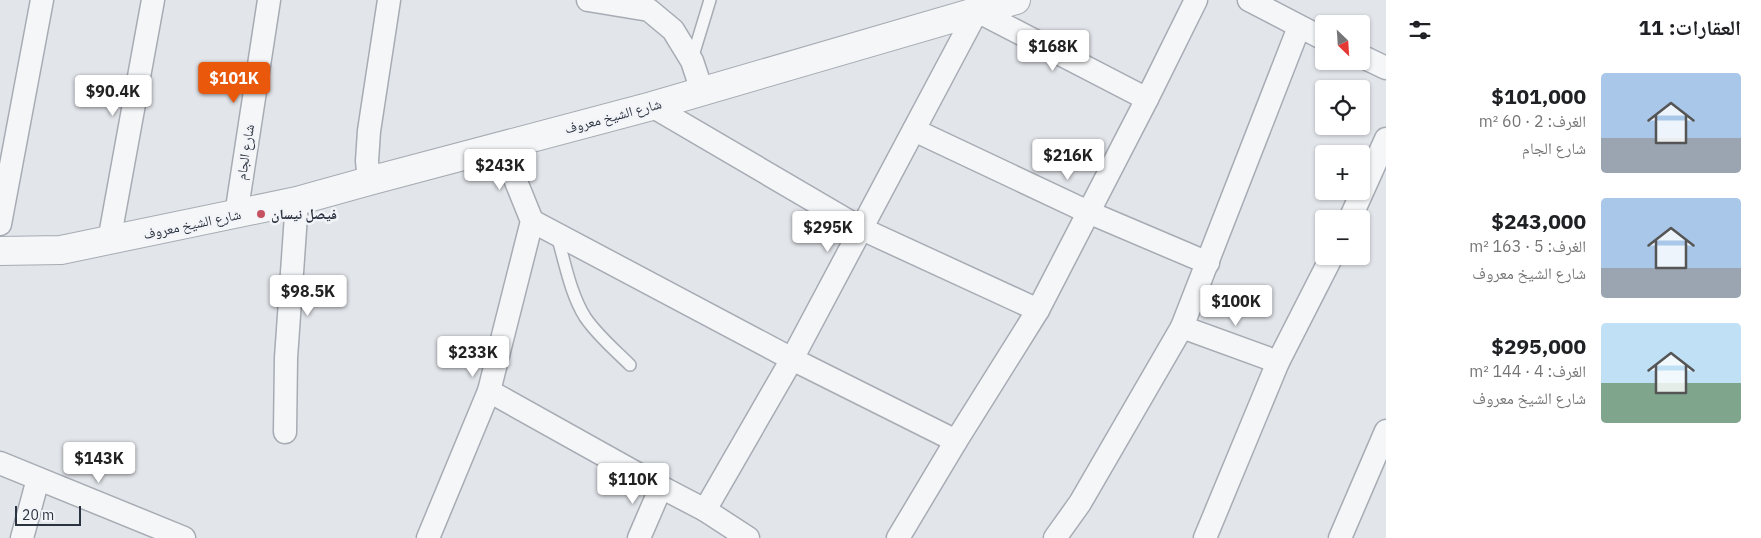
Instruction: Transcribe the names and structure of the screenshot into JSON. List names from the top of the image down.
{
  "streets": {
    "street": ["شارع الشيخ معروف", "شارع الجام"]
  },
  "crossings": [
    ["شارع الشيخ معروف", "شارع الجام"]
  ],
  "places": ["فيصل نيسان"],
  "scale_bar": "20 m",
  "north": "bottom right",
  "page": {
    "heading": "العقارات: 11",
    "map_buttons": ["+", "−"],
    "price": [
      "$168K",
      "$101K",
      "$90.4K",
      "$216K",
      "$243K",
      "$295K",
      "$98.5K",
      "$100K",
      "$233K",
      "$143K",
      "$110K"
    ],
    "list": [
      {
        "name": "$101,000",
        "note": "الغرف: 2 · 60 m² · شارع الجام"
      },
      {
        "name": "$243,000",
        "note": "الغرف: 5 · 163 m² · شارع الشيخ معروف"
      },
      {
        "name": "$295,000",
        "note": "الغرف: 4 · 144 m² · شارع الشيخ معروف"
      }
    ],
    "scale": "20 m"
  }
}
